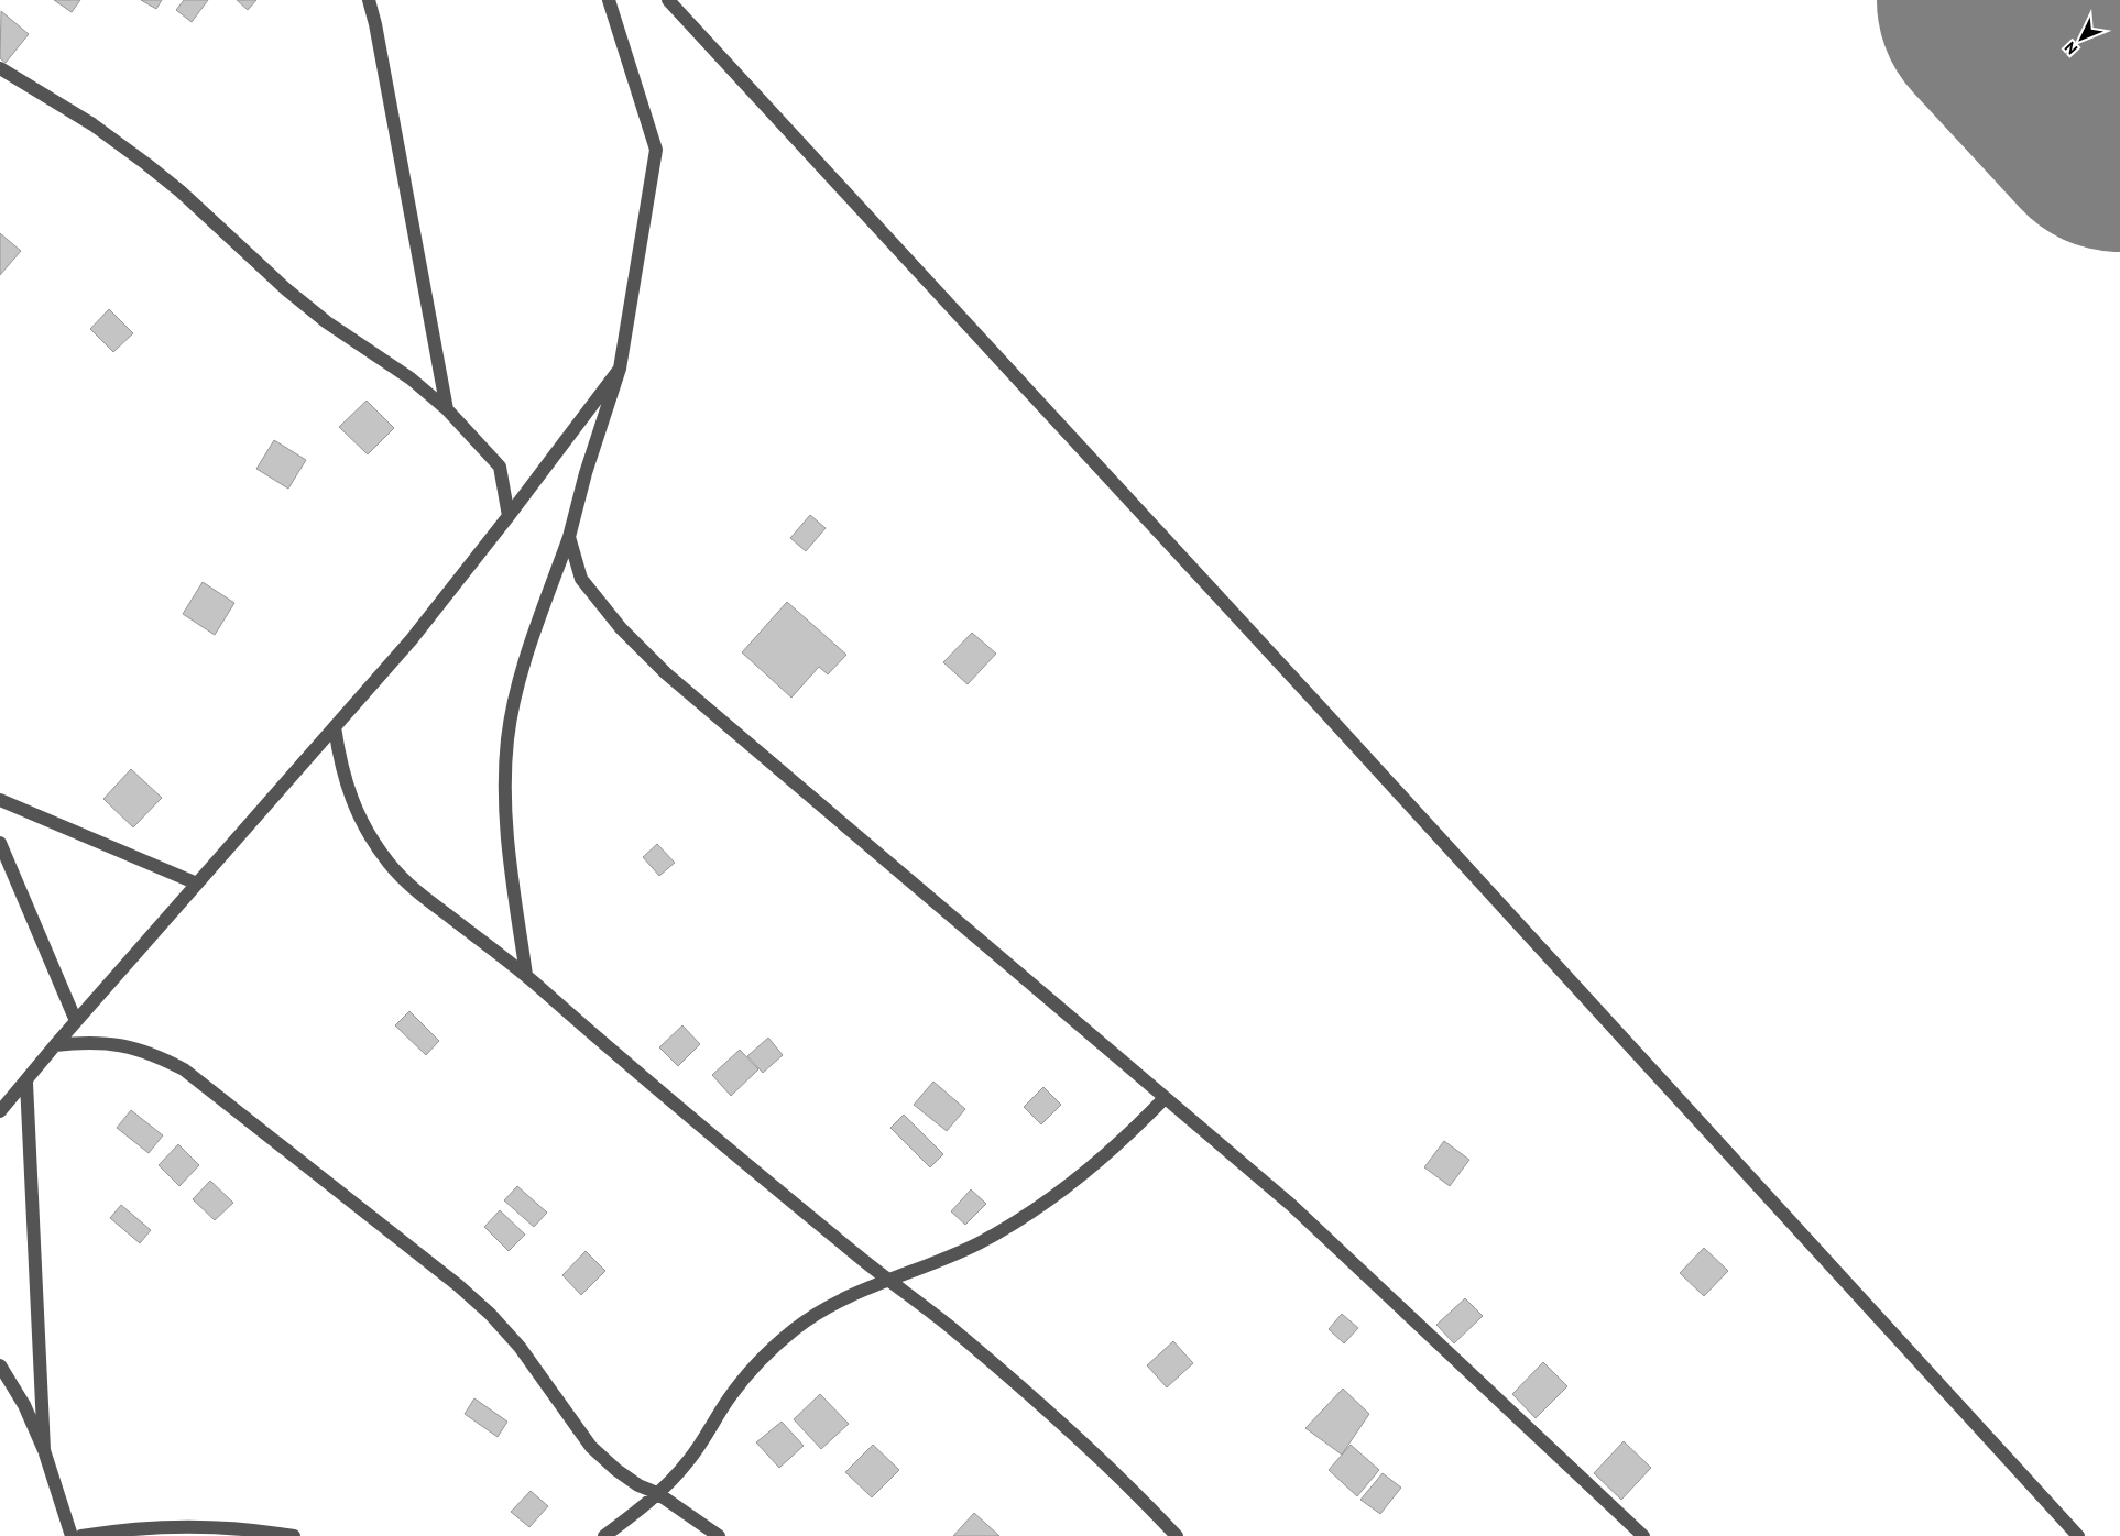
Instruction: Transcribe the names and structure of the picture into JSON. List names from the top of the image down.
{
  "north": "bottom left"
}
